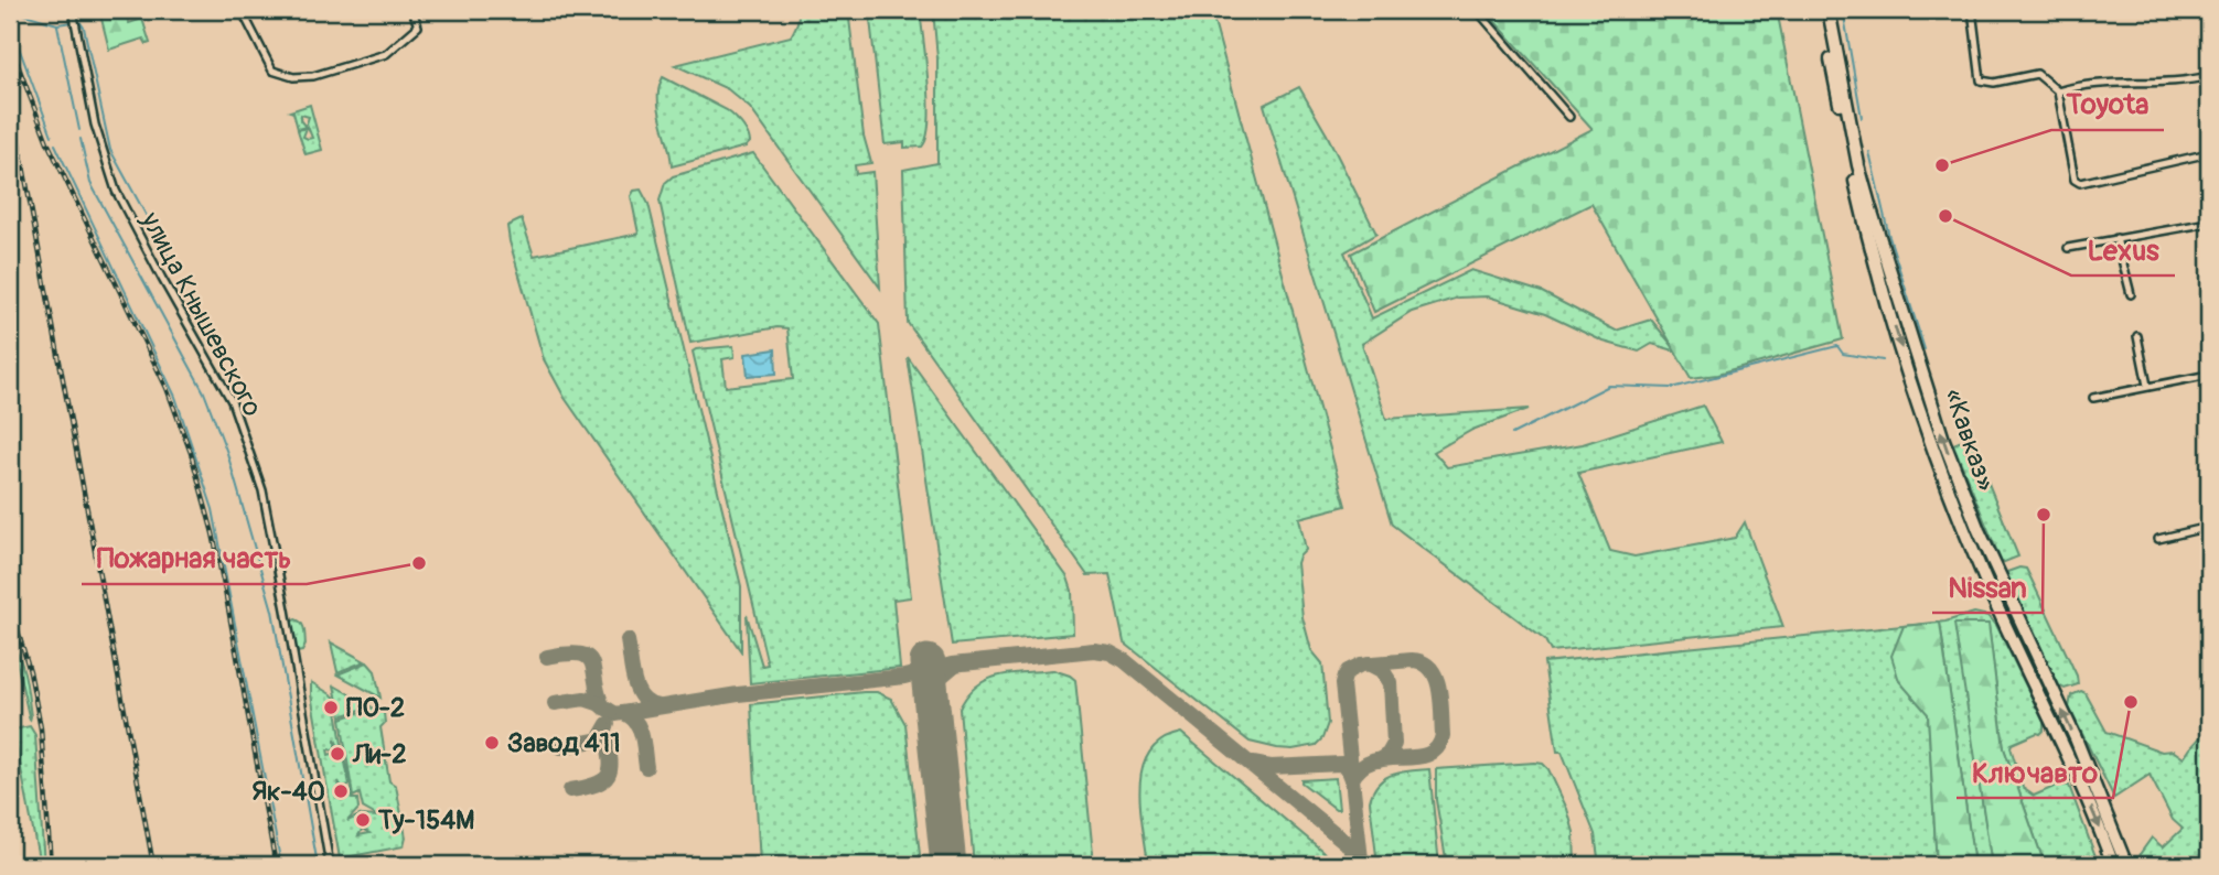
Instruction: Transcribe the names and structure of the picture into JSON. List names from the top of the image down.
{
  "streets": {
    "highway": ["«Кавказ»"],
    "street": ["улица Кнышевского"]
  },
  "places": [
    "Toyota",
    "Lexus",
    "Nissan",
    "Пожарная часть",
    "Ключавто",
    "ПО-2",
    "Завод 411",
    "Ли-2",
    "Як-40",
    "Ту-154М"
  ]
}
